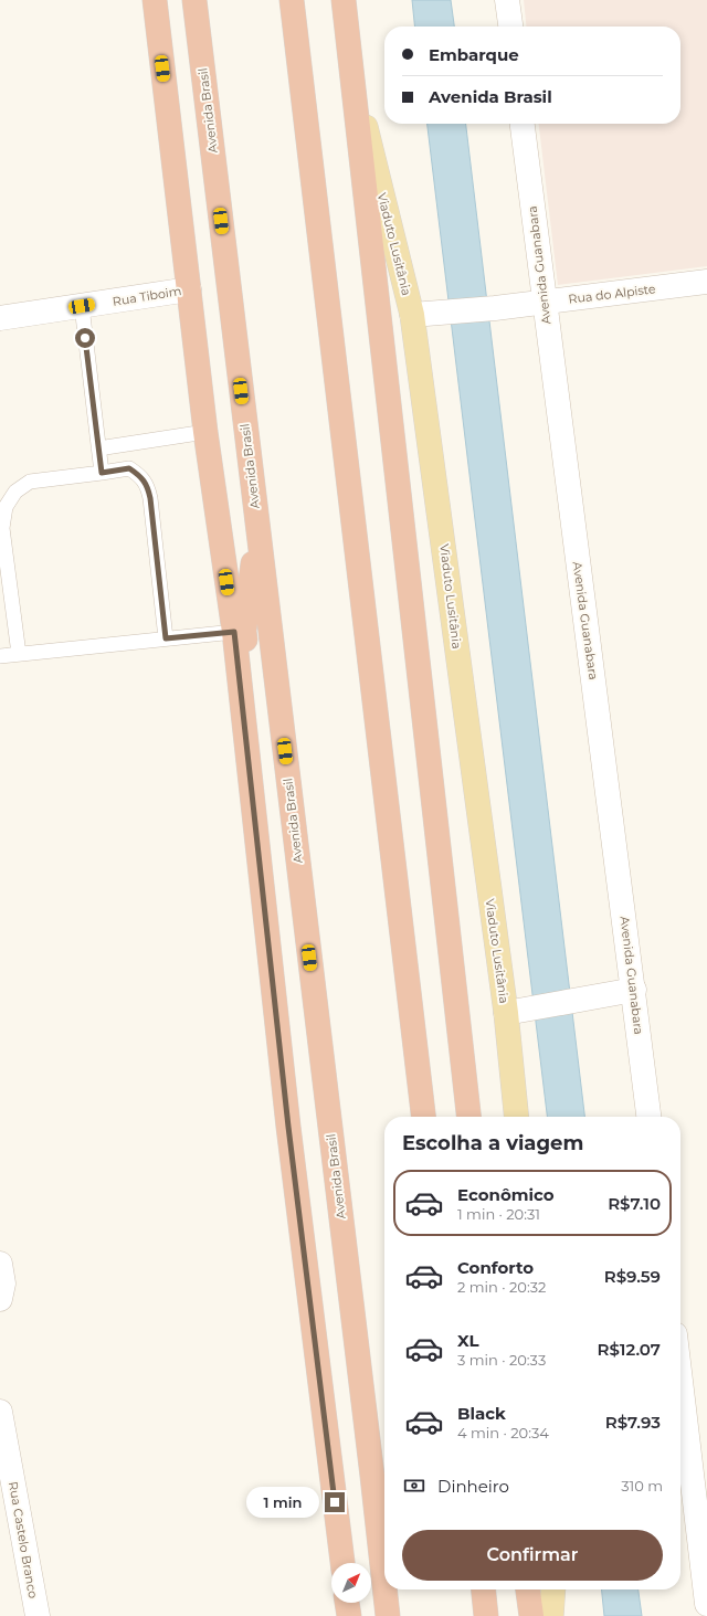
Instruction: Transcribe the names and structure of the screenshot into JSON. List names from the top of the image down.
{
  "streets": {
    "highway": ["Avenida Brasil"],
    "main road": ["Viaduto Lusitânia"],
    "street": [
      "Avenida Guanabara",
      "Rua do Alpiste",
      "Rua Tiboim",
      "Rua Castelo Branco"
    ]
  },
  "crossings": [
    ["Viaduto Lusitânia", "Rua do Alpiste"],
    ["Avenida Guanabara", "Rua do Alpiste"]
  ],
  "north": "top right",
  "page": {
    "banner": ["Embarque", "Avenida Brasil"],
    "heading": "Escolha a viagem",
    "list": [
      {
        "name": "Econômico",
        "note": "1 min · 20:31",
        "value": "R$7.10"
      },
      {
        "name": "Conforto",
        "note": "2 min · 20:32",
        "value": "R$9.59"
      },
      {
        "name": "XL",
        "note": "3 min · 20:33",
        "value": "R$12.07"
      },
      {
        "name": "Black",
        "note": "4 min · 20:34",
        "value": "R$7.93"
      }
    ],
    "pay": ["Dinheiro", "310 m"],
    "bubble": "1 min",
    "buttons": "Confirmar"
  }
}
